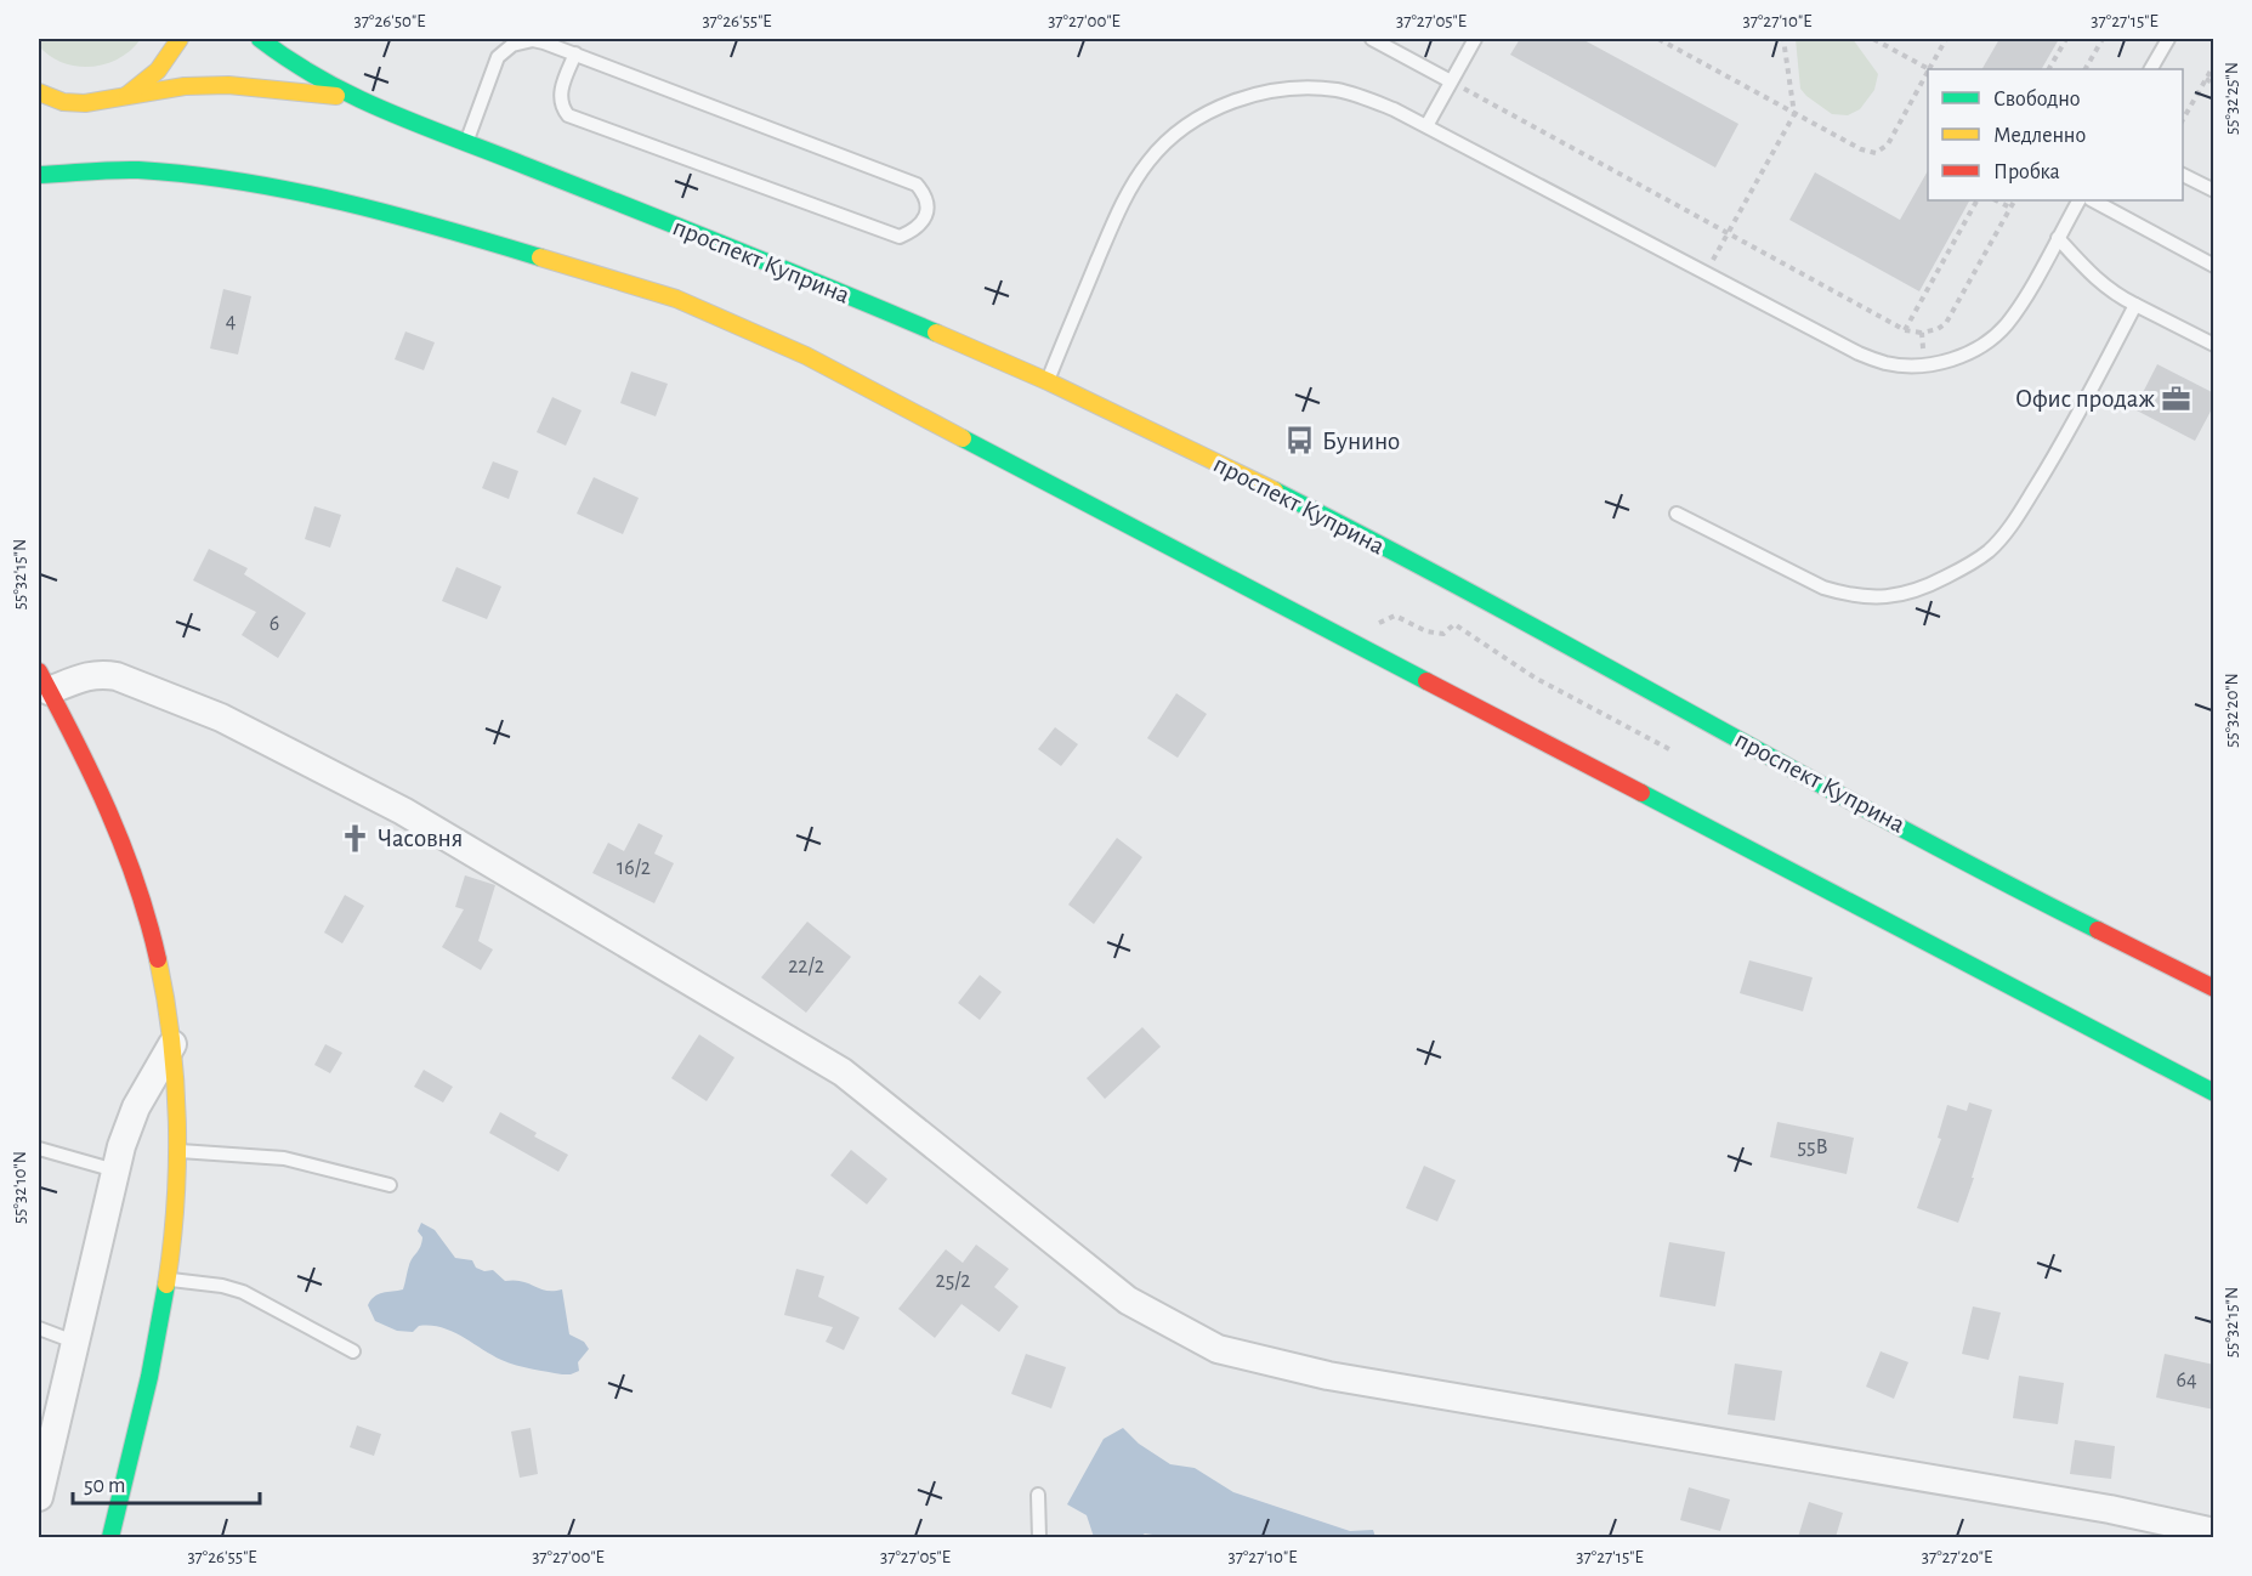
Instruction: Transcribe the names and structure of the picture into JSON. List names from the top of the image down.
{
  "streets": {
    "main road": ["проспект Куприна"]
  },
  "places": {
    "office": ["Офис продаж"],
    "bus stop": ["Бунино"],
    "church": ["Часовня"]
  },
  "house_numbers": [
    "4",
    "6",
    "16/2",
    "22/2",
    "55В",
    "25/2",
    "64"
  ],
  "legend": ["Свободно", "Медленно", "Пробка"],
  "scale_bar": "50 m",
  "coordinates": [
    "37°26'50\"E",
    "37°26'55\"E",
    "37°27'00\"E",
    "37°27'05\"E",
    "37°27'10\"E",
    "37°27'15\"E",
    "55°32'25\"N",
    "55°32'15\"N",
    "55°32'20\"N",
    "55°32'10\"N",
    "37°27'20\"E"
  ]
}
